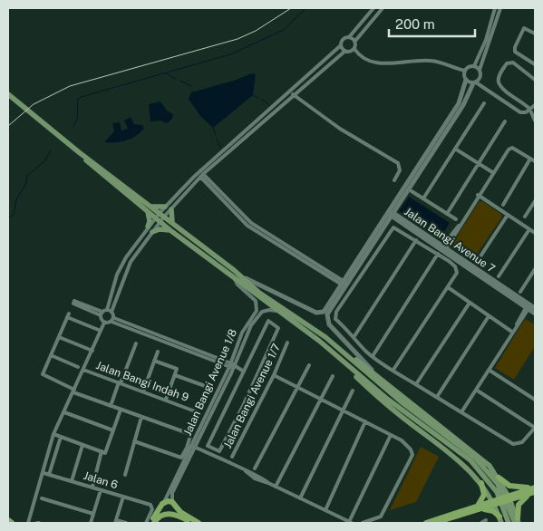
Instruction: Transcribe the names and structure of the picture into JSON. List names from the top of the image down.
{
  "streets": {
    "street": [
      "Jalan Bangi Avenue 7",
      "Jalan Bangi Indah 9",
      "Jalan Bangi Avenue 1/8",
      "Jalan Bangi Avenue 1/7",
      "Jalan 6"
    ]
  },
  "scale_bar": "200 m"
}
